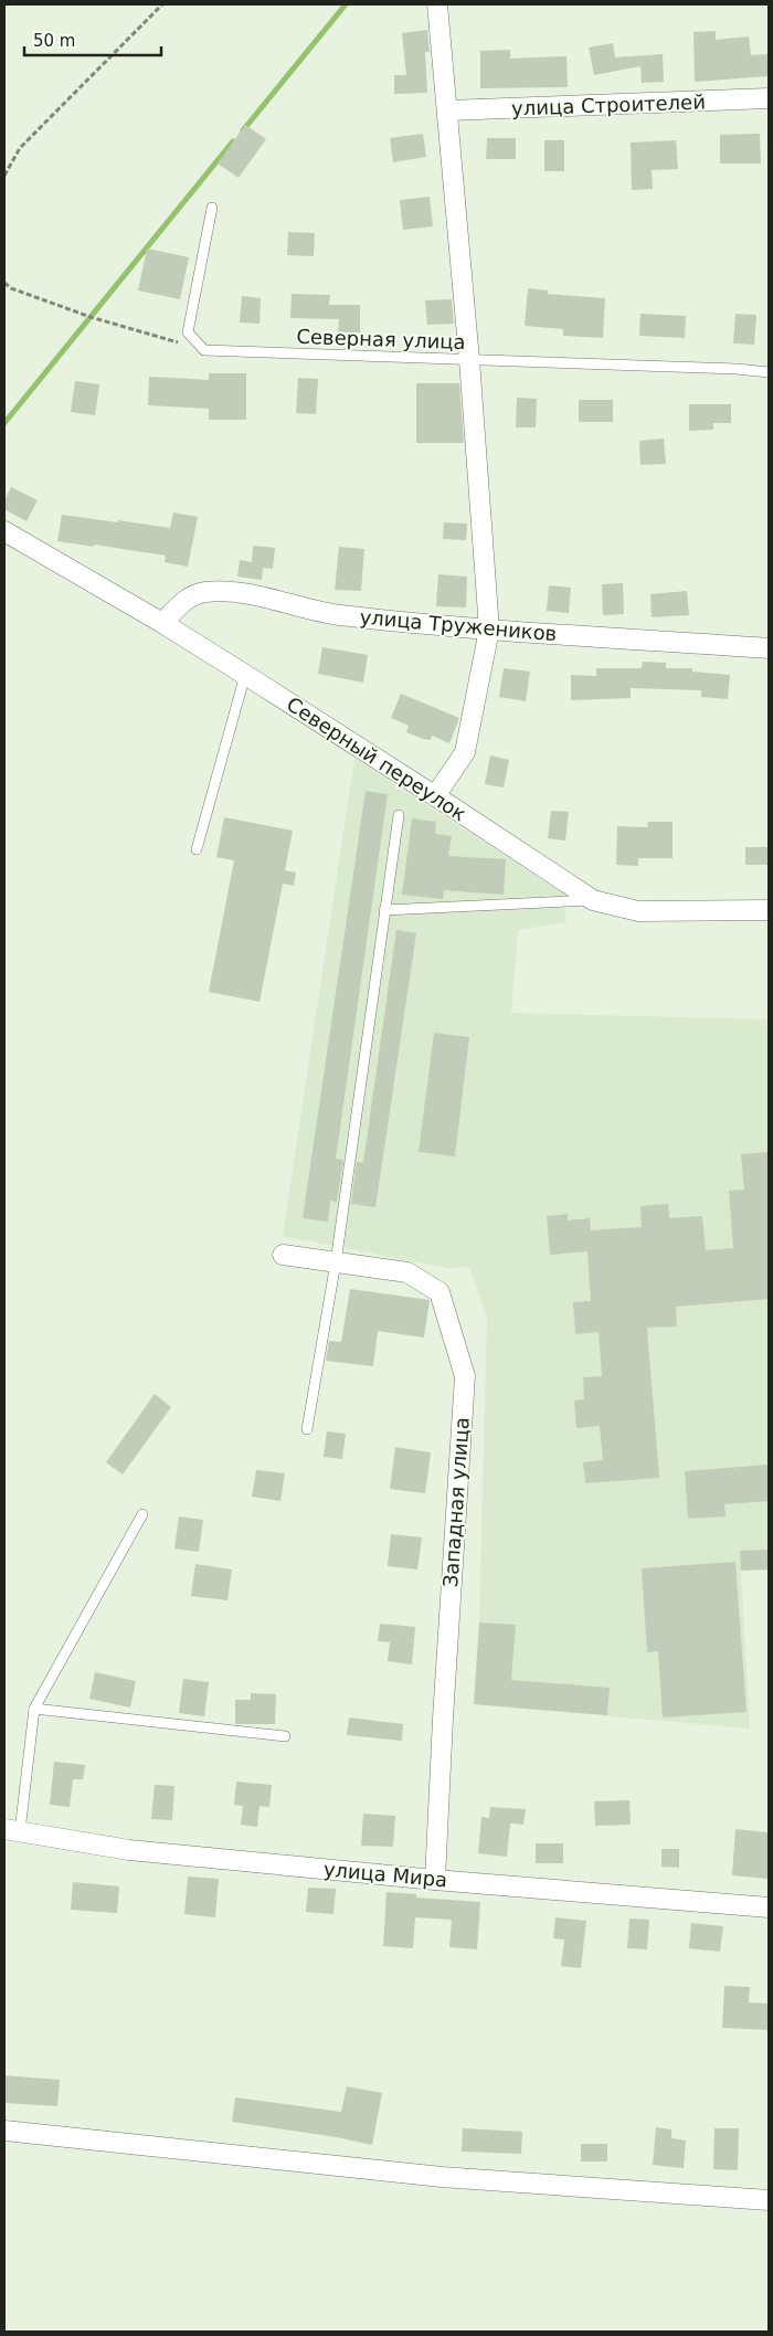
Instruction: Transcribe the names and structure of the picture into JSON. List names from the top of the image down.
{
  "streets": {
    "street": [
      "улица Строителей",
      "улица Тружеников",
      "Северный переулок",
      "Западная улица",
      "улица Мира"
    ],
    "lane": ["Северная улица"]
  },
  "crossings": [
    ["улица Тружеников", "Северный переулок"],
    ["Западная улица", "улица Мира"]
  ],
  "scale_bar": "50 m"
}
